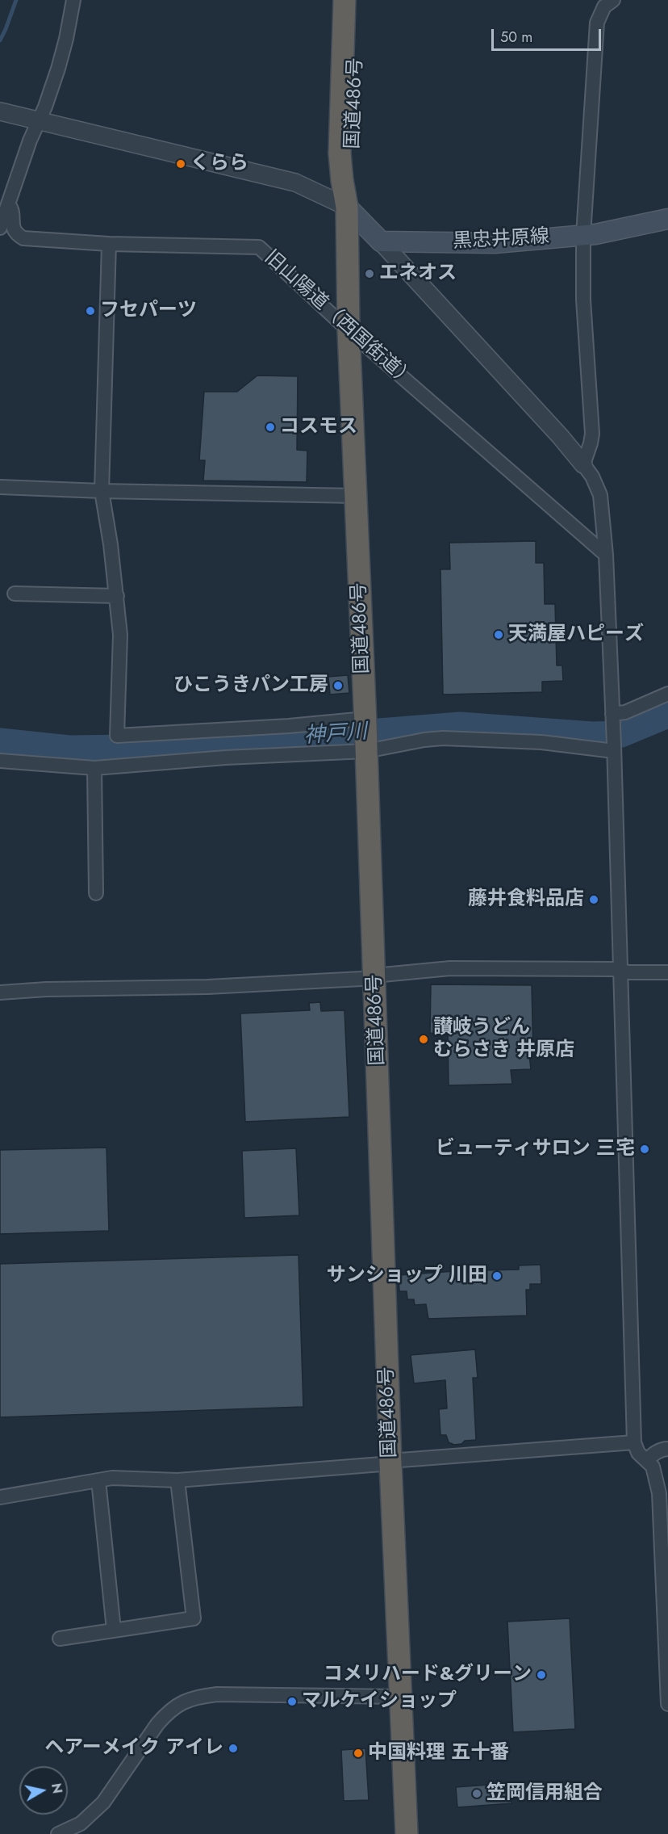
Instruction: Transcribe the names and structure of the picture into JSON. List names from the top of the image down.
{
  "streets": {
    "highway": ["国道486号"],
    "main road": ["黒忠井原線"],
    "street": ["旧山陽道（西国街道）"]
  },
  "crossings": [
    ["国道486号", "旧山陽道（西国街道）"]
  ],
  "water": ["神戸川"],
  "places": [
    "くらら",
    "エネオス",
    "フセパーツ",
    "コスモス",
    "天満屋ハピーズ",
    "ひこうきパン工房",
    "藤井食料品店",
    "讃岐うどん むらさき 井原店",
    "ビューティサロン 三宅",
    "サンショップ 川田",
    "コメリハード&グリーン",
    "マルケイショップ",
    "ヘアーメイク アイレ",
    "中国料理 五十番",
    "笠岡信用組合"
  ],
  "scale_bar": "50 m",
  "north": "right"
}
